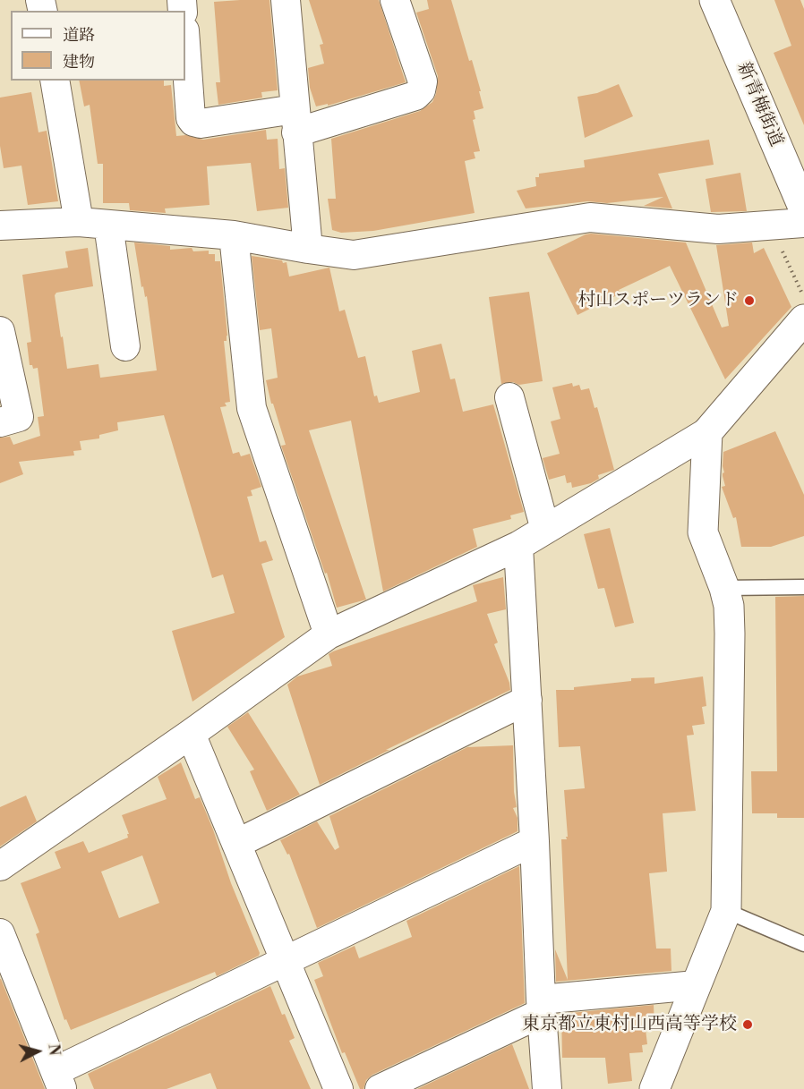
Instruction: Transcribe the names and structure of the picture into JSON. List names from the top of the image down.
{
  "streets": {
    "street": ["新青梅街道"]
  },
  "places": ["村山スポーツランド", "東京都立東村山西高等学校"],
  "legend": ["道路", "建物"],
  "north": "right"
}
